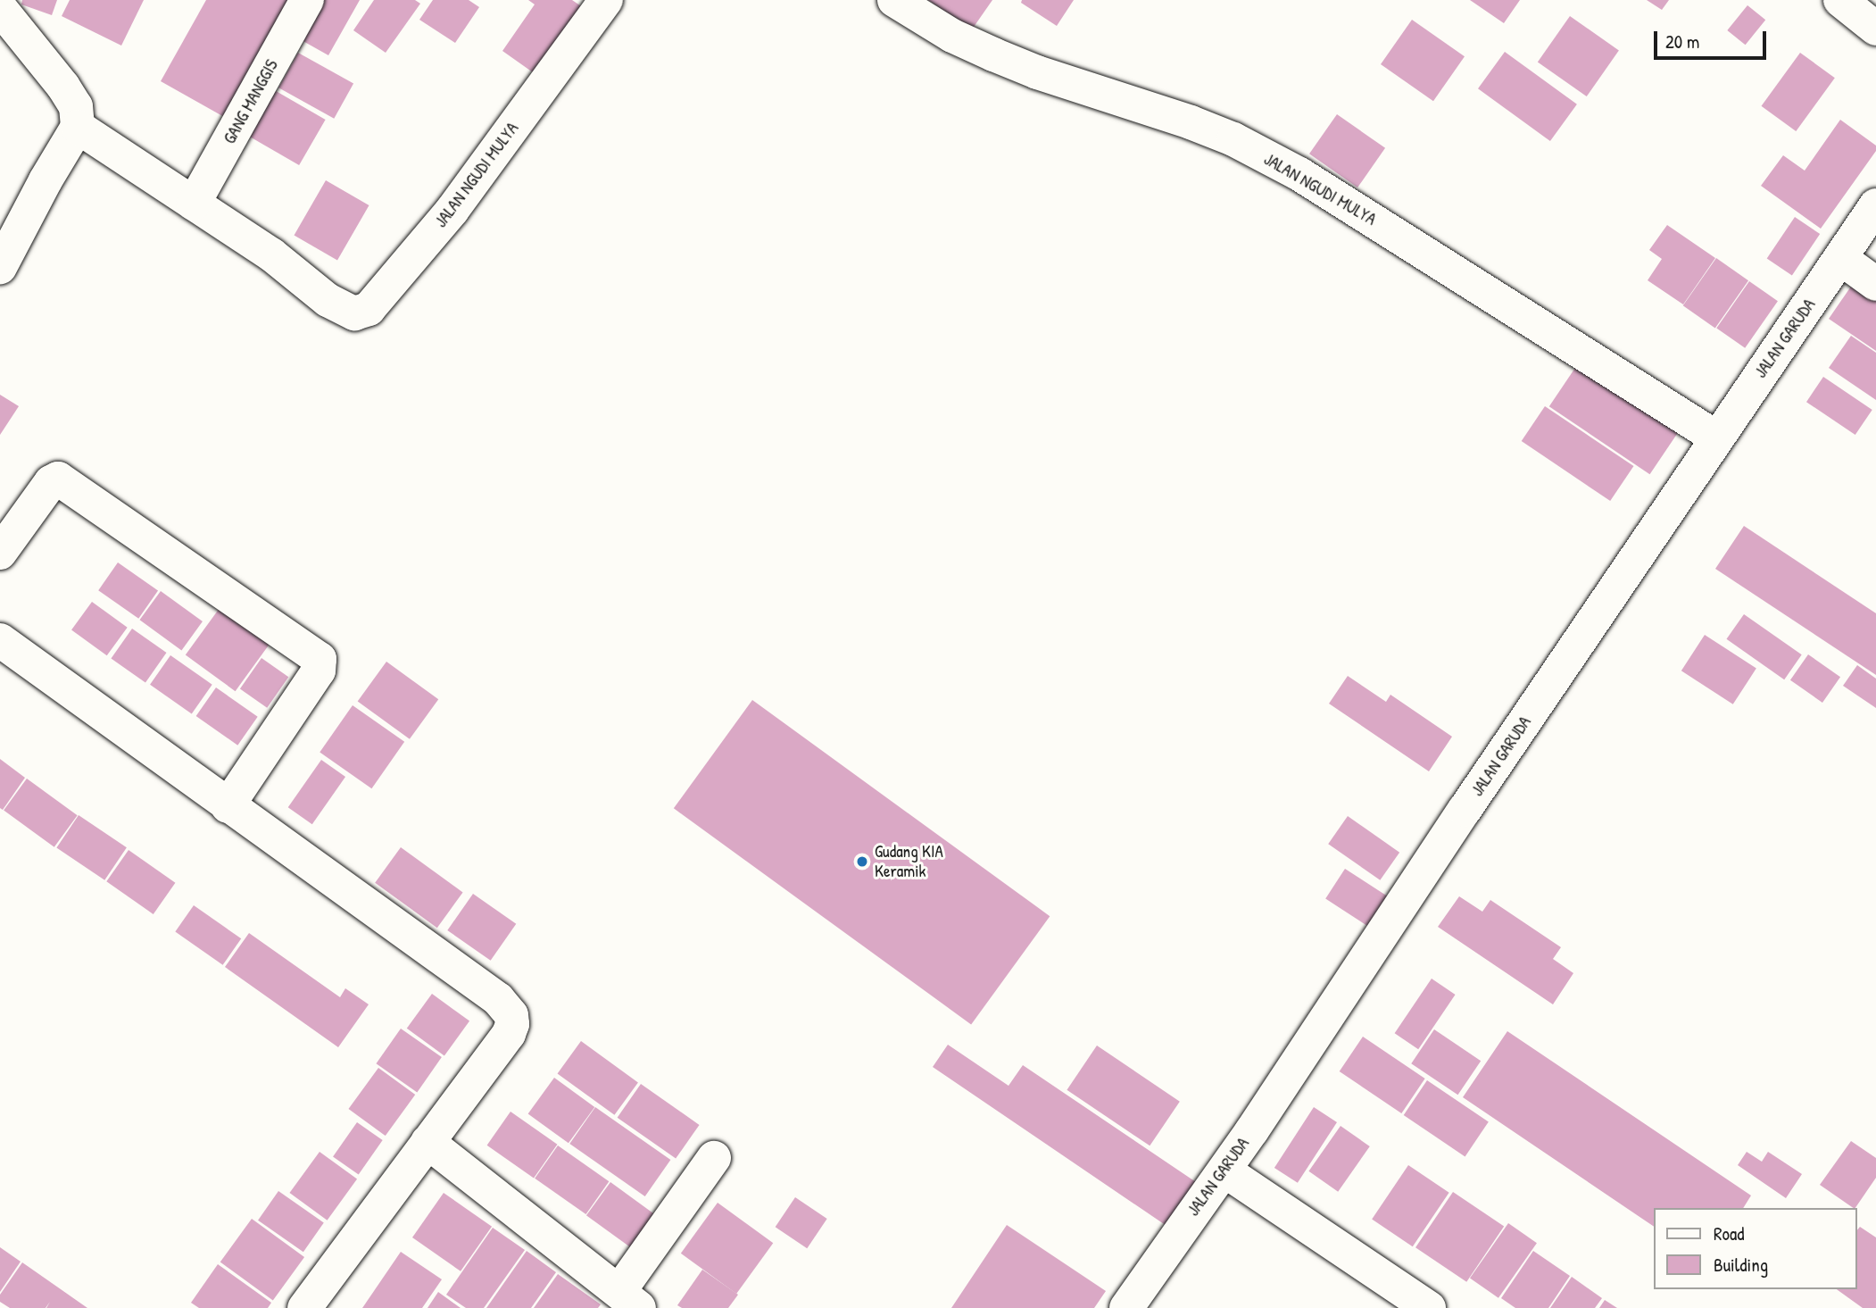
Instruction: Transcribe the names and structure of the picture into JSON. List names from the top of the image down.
{
  "streets": {
    "street": ["GANG MANGGIS", "JALAN NGUDI MULYA", "JALAN GARUDA"]
  },
  "crossings": [
    ["GANG MANGGIS", "JALAN NGUDI MULYA"],
    ["JALAN NGUDI MULYA", "JALAN GARUDA"]
  ],
  "places": ["Gudang KIA Keramik"],
  "legend": ["Road", "Building"],
  "scale_bar": "20 m"
}
